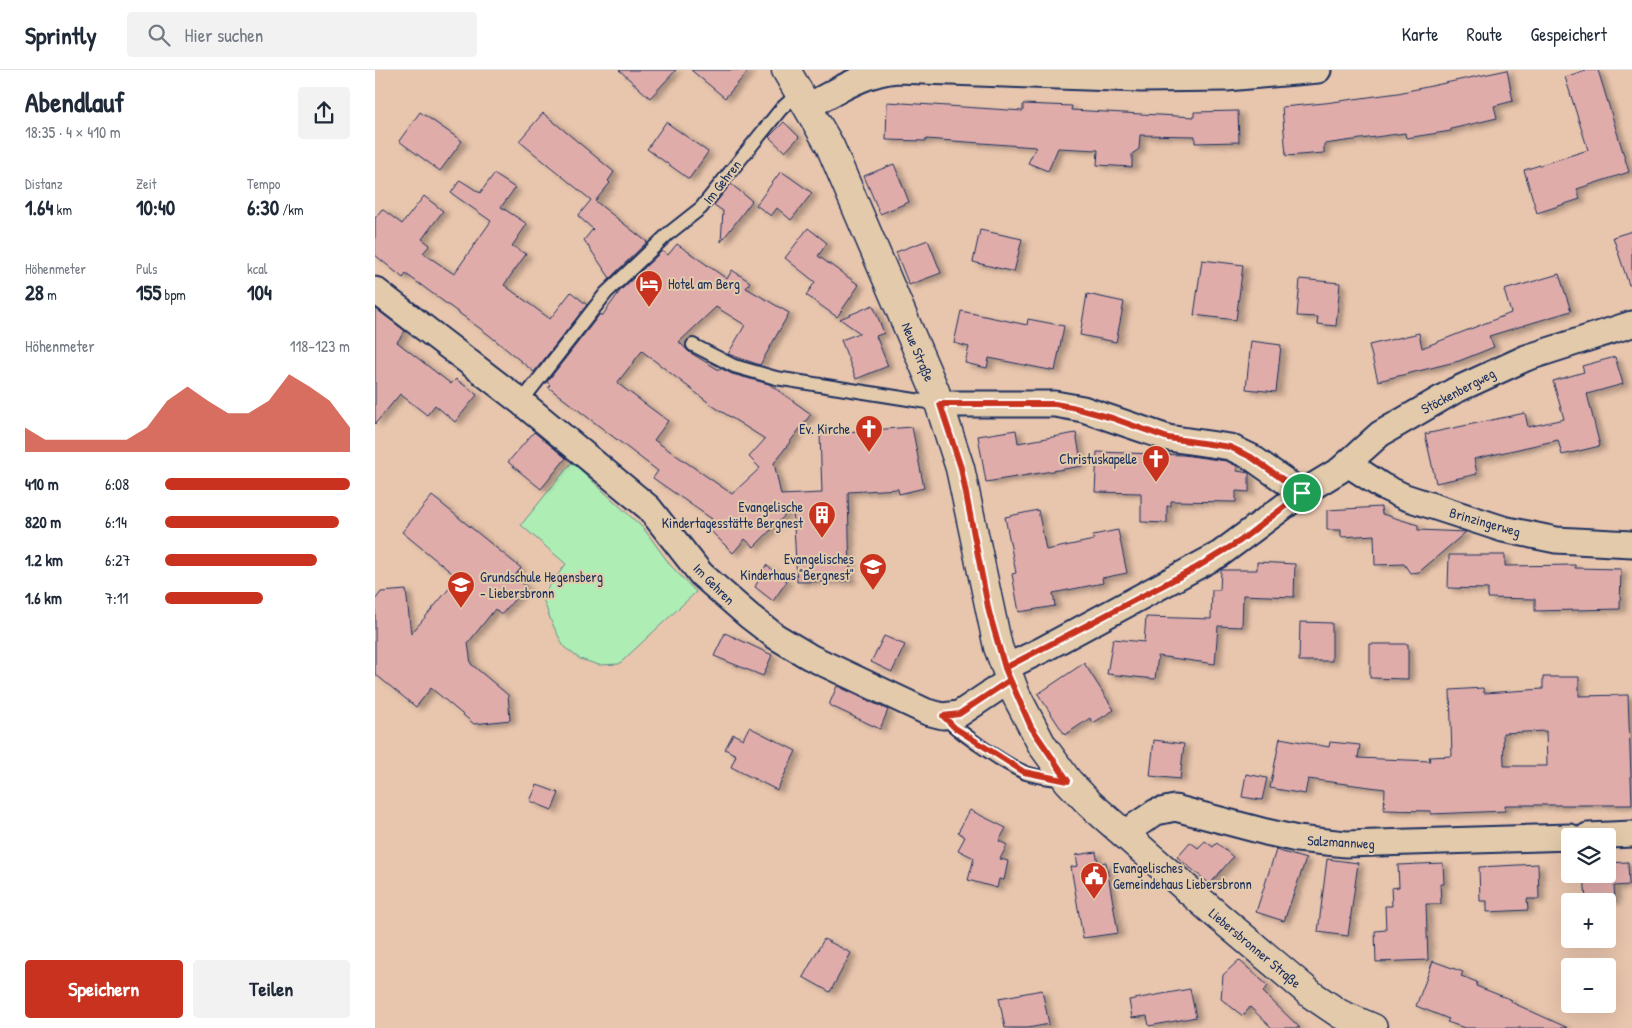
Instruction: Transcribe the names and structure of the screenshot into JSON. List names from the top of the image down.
{
  "streets": {
    "street": [
      "Im Gehren",
      "Neue Straße",
      "Stöckenbergweg",
      "Brinzingerweg",
      "Salzmannweg",
      "Liebersbronner Straße"
    ]
  },
  "crossings": [
    ["Im Gehren", "Neue Straße"],
    ["Im Gehren", "Liebersbronner Straße"],
    ["Neue Straße", "Liebersbronner Straße"],
    ["Stöckenbergweg", "Brinzingerweg"],
    ["Stöckenbergweg", "Liebersbronner Straße"],
    ["Salzmannweg", "Liebersbronner Straße"]
  ],
  "places": {
    "hotel": ["Hotel am Berg"],
    "church": ["Ev. Kirche", "Christuskapelle"],
    "building": ["Evangelische Kindertagesstätte Bergnest"],
    "school or university": ["Evangelisches Kinderhaus \"Bergnest\"", "Grundschule Hegensberg - Liebersbronn"],
    "public building": ["Evangelisches Gemeindehaus Liebersbronn"]
  },
  "page": {
    "header": "Sprintly",
    "search": "Hier suchen",
    "nav": ["Karte", "Route", "Gespeichert"],
    "heading": ["Abendlauf", "18:35 · 4 × 410 m"],
    "stats": [
      ["Distanz", "1.64 km"],
      ["Zeit", "10:40"],
      ["Tempo", "6:30 /km"],
      ["Höhenmeter", "28 m"],
      ["Puls", "155 bpm"],
      ["kcal", "104"]
    ],
    "chart": ["Höhenmeter", "118–123 m"],
    "list": [
      {
        "name": "410 m",
        "note": "6:08"
      },
      {
        "name": "820 m",
        "note": "6:14"
      },
      {
        "name": "1.2 km",
        "note": "6:27"
      },
      {
        "name": "1.6 km",
        "note": "7:11"
      }
    ],
    "map_buttons": ["+", "−"],
    "buttons": ["Speichern", "Teilen"]
  }
}
